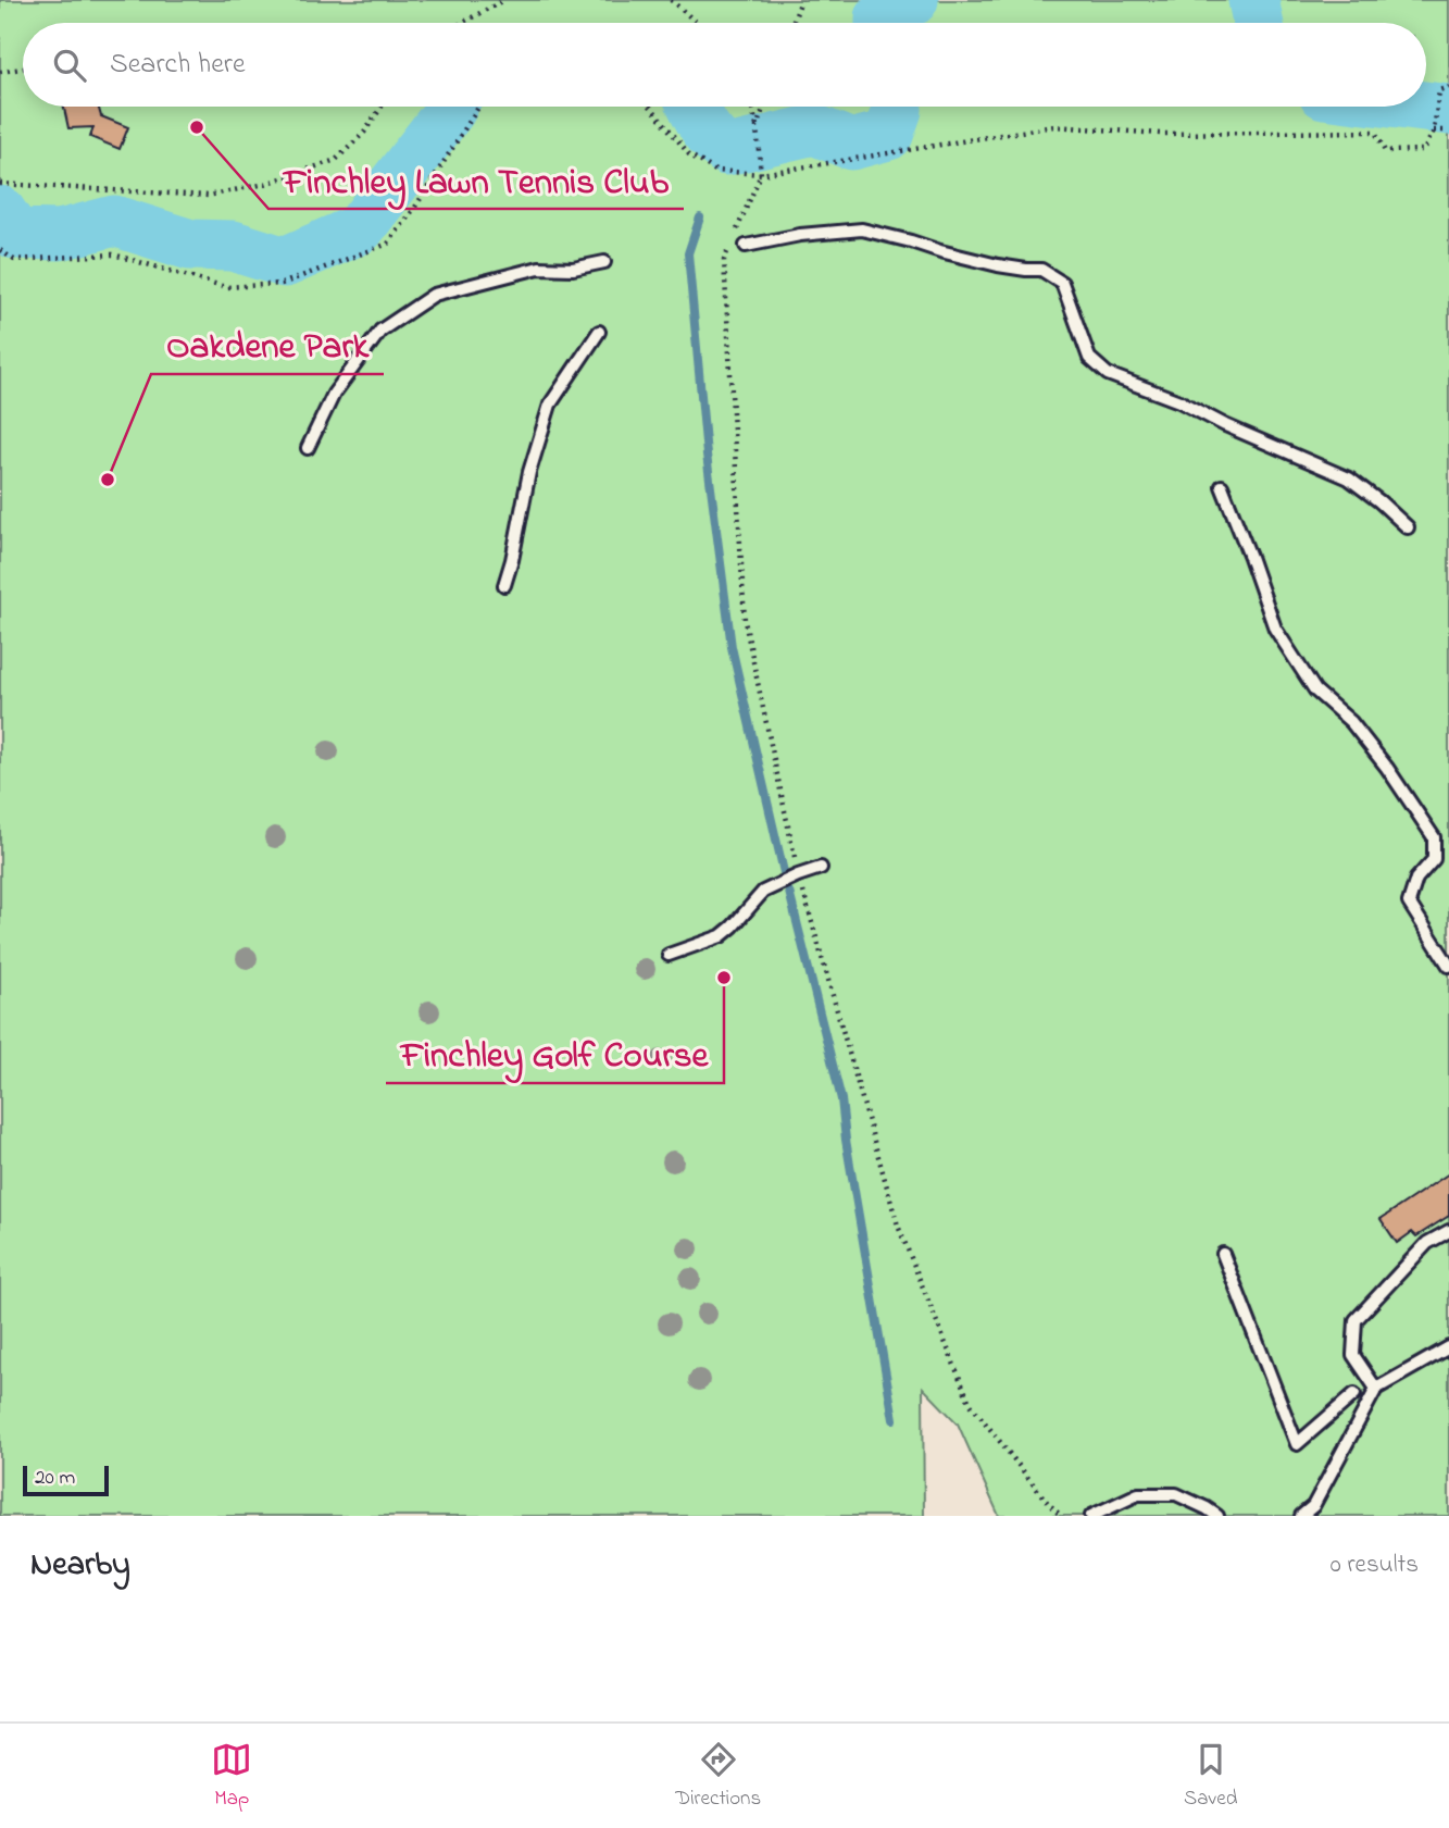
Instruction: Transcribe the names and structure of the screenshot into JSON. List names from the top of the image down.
{
  "places": ["Finchley Lawn Tennis Club", "Oakdene Park", "Finchley Golf Course"],
  "scale_bar": "20 m",
  "page": {
    "search": "Search here",
    "scale": "20 m",
    "heading": ["Nearby", "0 results"],
    "nav": ["Map", "Directions", "Saved"]
  }
}
